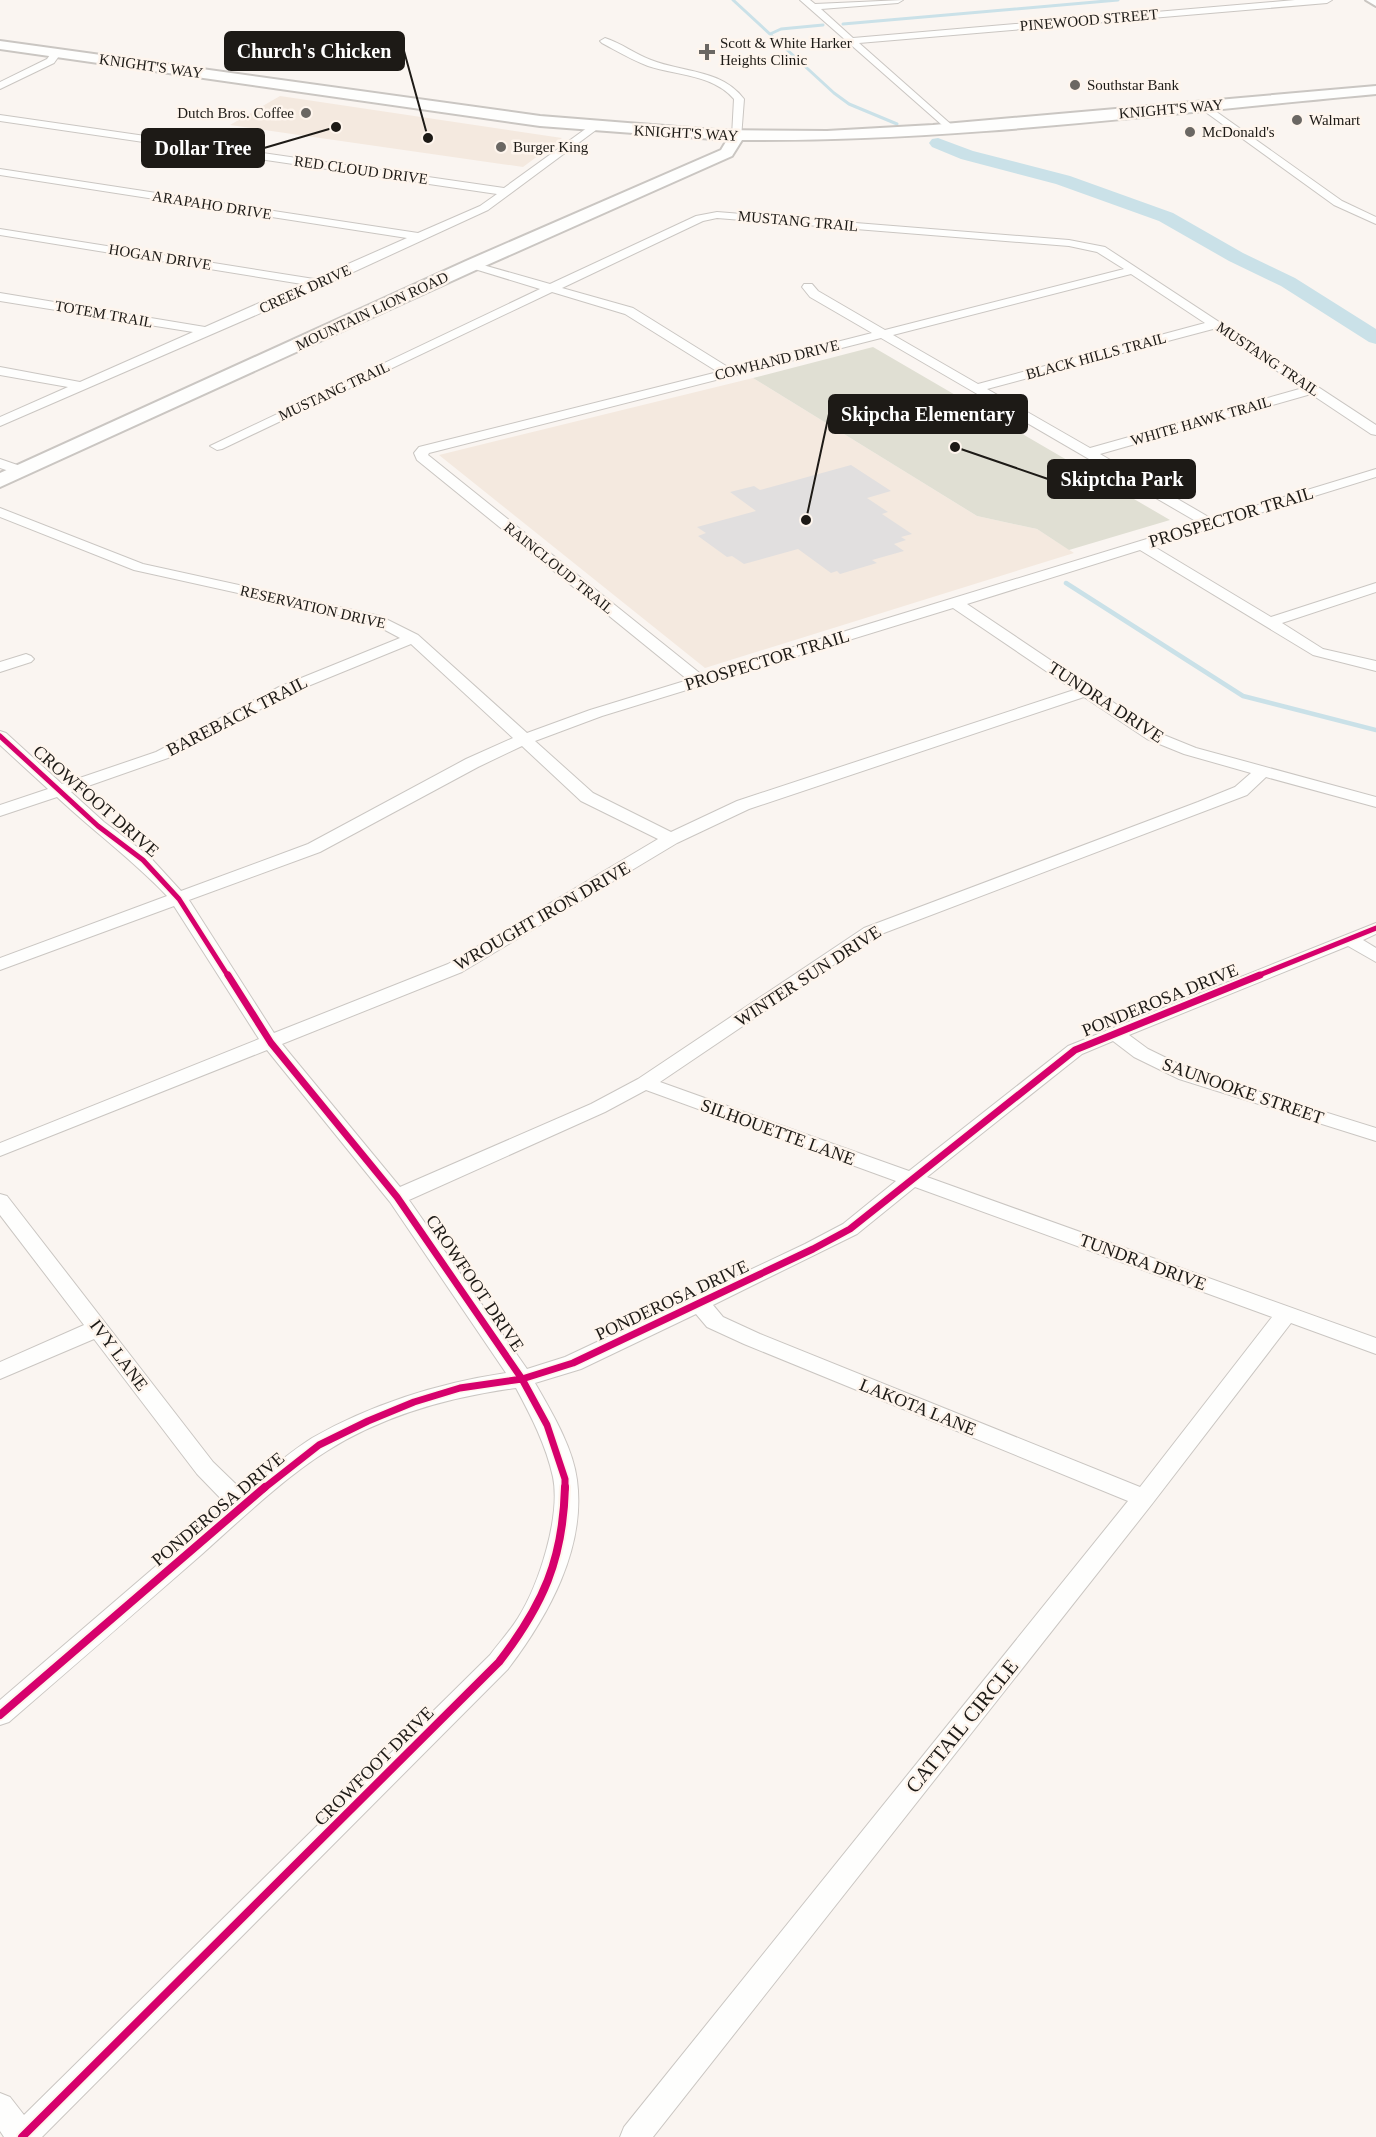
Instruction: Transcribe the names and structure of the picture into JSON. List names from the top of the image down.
{
  "streets": {
    "main road": ["KNIGHT'S WAY", "MOUNTAIN LION ROAD"],
    "street": [
      "PINEWOOD STREET",
      "RED CLOUD DRIVE",
      "ARAPAHO DRIVE",
      "MUSTANG TRAIL",
      "HOGAN DRIVE",
      "CREEK DRIVE",
      "TOTEM TRAIL",
      "BLACK HILLS TRAIL",
      "COWHAND DRIVE",
      "WHITE HAWK TRAIL",
      "PROSPECTOR TRAIL",
      "RAINCLOUD TRAIL",
      "RESERVATION DRIVE",
      "TUNDRA DRIVE",
      "BAREBACK TRAIL",
      "CROWFOOT DRIVE",
      "WROUGHT IRON DRIVE",
      "WINTER SUN DRIVE",
      "PONDEROSA DRIVE",
      "SAUNOOKE STREET",
      "SILHOUETTE LANE",
      "IVY LANE",
      "LAKOTA LANE",
      "CATTAIL CIRCLE"
    ]
  },
  "crossings": [
    ["KNIGHT'S WAY", "CREEK DRIVE"],
    ["KNIGHT'S WAY", "MOUNTAIN LION ROAD"],
    ["RED CLOUD DRIVE", "CREEK DRIVE"],
    ["ARAPAHO DRIVE", "CREEK DRIVE"],
    ["MUSTANG TRAIL", "BLACK HILLS TRAIL"],
    ["MUSTANG TRAIL", "COWHAND DRIVE"],
    ["MUSTANG TRAIL", "WHITE HAWK TRAIL"],
    ["HOGAN DRIVE", "CREEK DRIVE"],
    ["CREEK DRIVE", "TOTEM TRAIL"],
    ["COWHAND DRIVE", "RAINCLOUD TRAIL"],
    ["PROSPECTOR TRAIL", "RAINCLOUD TRAIL"],
    ["PROSPECTOR TRAIL", "RESERVATION DRIVE"],
    ["PROSPECTOR TRAIL", "TUNDRA DRIVE"],
    ["PROSPECTOR TRAIL", "CROWFOOT DRIVE"],
    ["RESERVATION DRIVE", "BAREBACK TRAIL"],
    ["RESERVATION DRIVE", "WROUGHT IRON DRIVE"],
    ["TUNDRA DRIVE", "WROUGHT IRON DRIVE"],
    ["TUNDRA DRIVE", "WINTER SUN DRIVE"],
    ["TUNDRA DRIVE", "PONDEROSA DRIVE"],
    ["TUNDRA DRIVE", "SILHOUETTE LANE"],
    ["TUNDRA DRIVE", "CATTAIL CIRCLE"],
    ["BAREBACK TRAIL", "CROWFOOT DRIVE"],
    ["CROWFOOT DRIVE", "WROUGHT IRON DRIVE"],
    ["CROWFOOT DRIVE", "WINTER SUN DRIVE"],
    ["CROWFOOT DRIVE", "PONDEROSA DRIVE"],
    ["WINTER SUN DRIVE", "SILHOUETTE LANE"],
    ["PONDEROSA DRIVE", "SAUNOOKE STREET"],
    ["PONDEROSA DRIVE", "SILHOUETTE LANE"],
    ["PONDEROSA DRIVE", "IVY LANE"],
    ["PONDEROSA DRIVE", "LAKOTA LANE"],
    ["LAKOTA LANE", "CATTAIL CIRCLE"]
  ],
  "places": {
    "health": ["Scott & White Harker Heights Clinic"],
    "other": [
      "Southstar Bank",
      "Dutch Bros. Coffee",
      "Walmart",
      "Dollar Tree",
      "McDonald's",
      "Church's Chicken",
      "Burger King",
      "Skiptcha Park",
      "Skipcha Elementary"
    ]
  }
}
